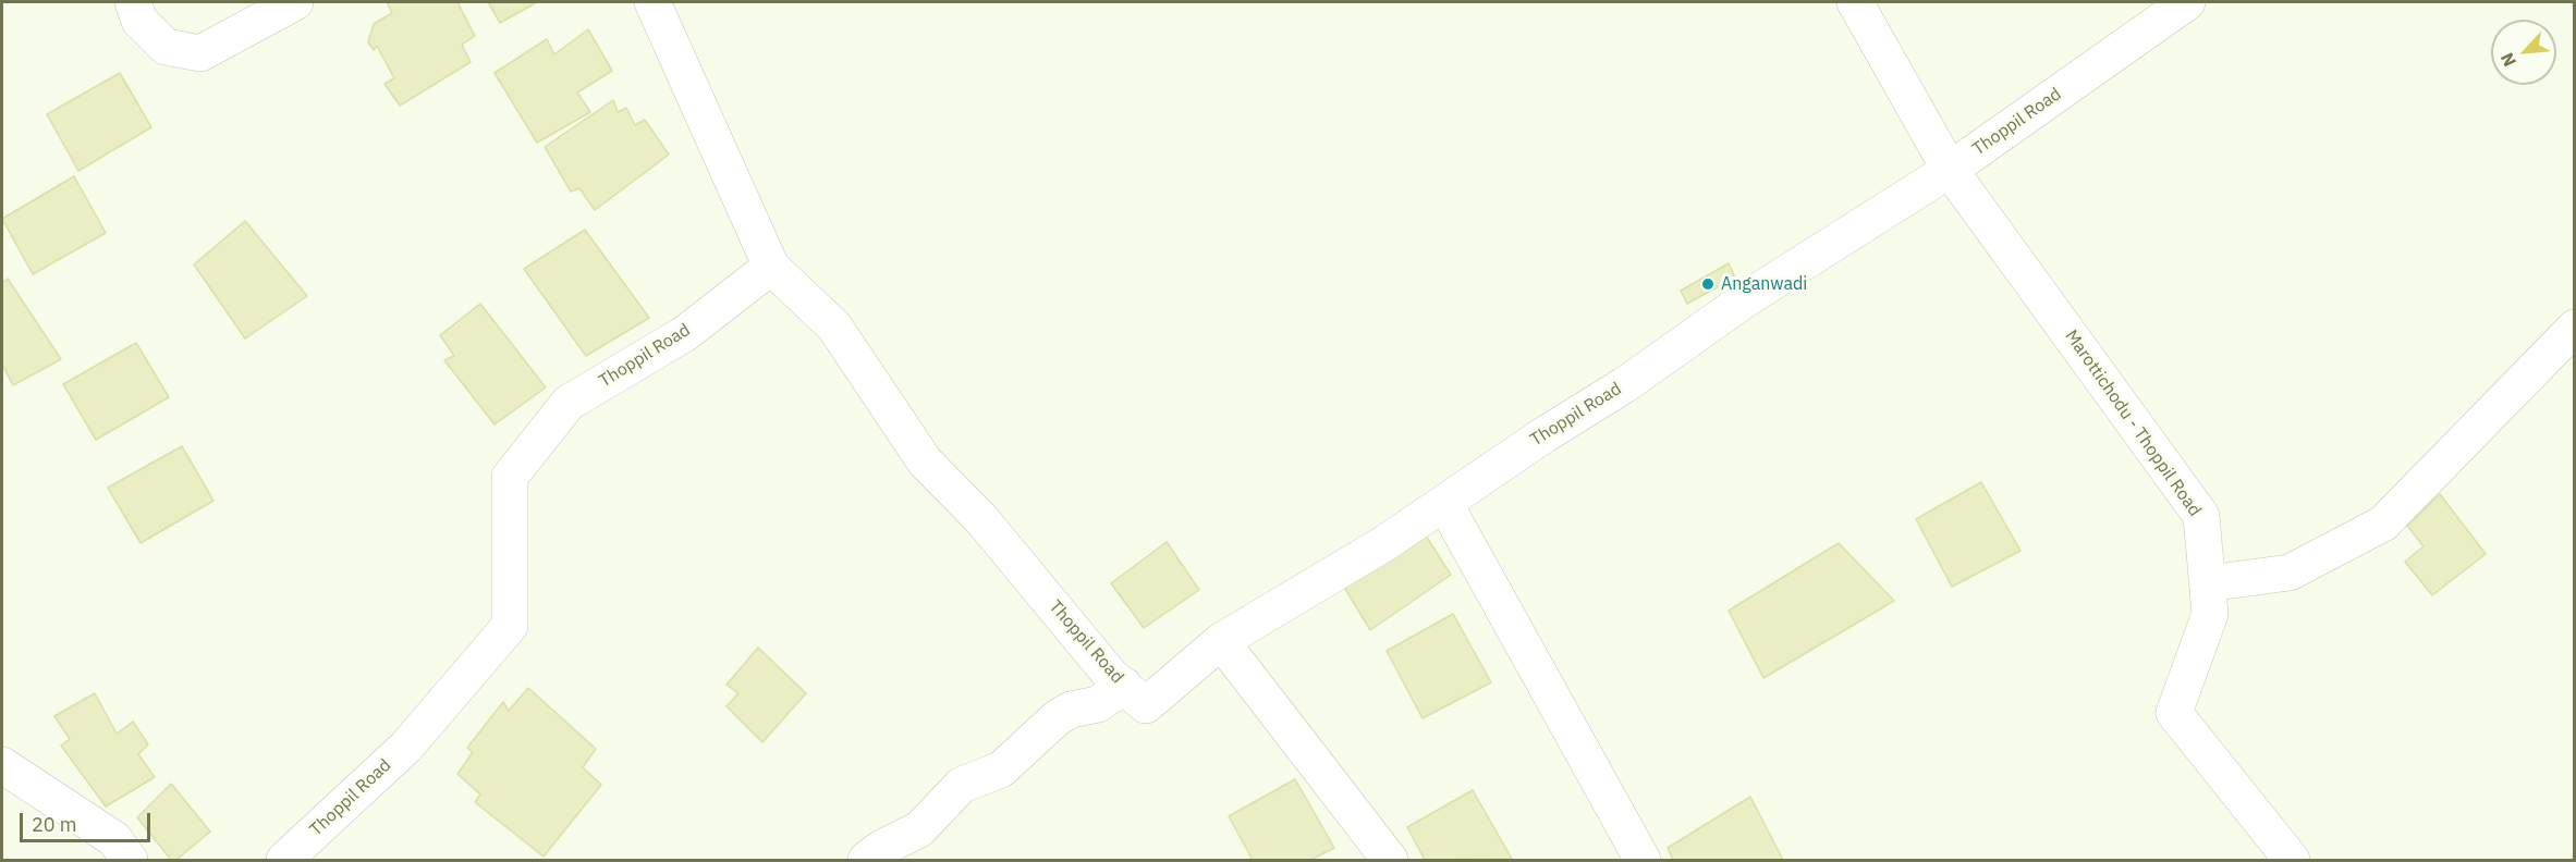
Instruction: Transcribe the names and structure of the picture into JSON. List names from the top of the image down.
{
  "streets": {
    "street": ["Thoppil Road", "Marottichodu - Thoppil Road"]
  },
  "crossings": [
    ["Thoppil Road", "Marottichodu - Thoppil Road"]
  ],
  "places": ["Anganwadi"],
  "scale_bar": "20 m",
  "north": "bottom left"
}
